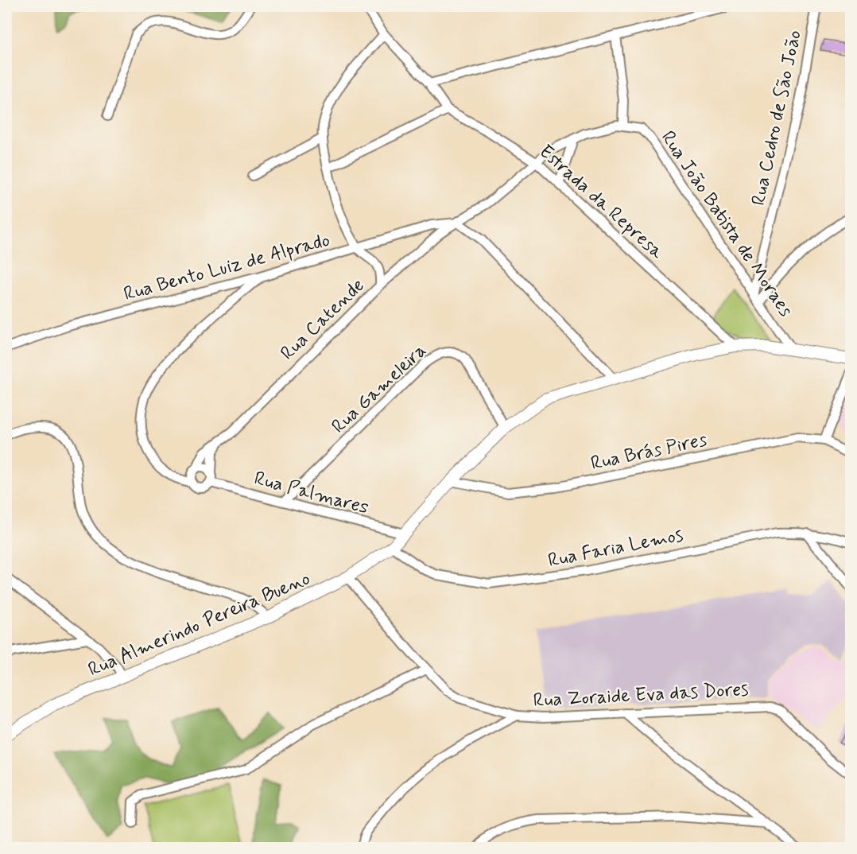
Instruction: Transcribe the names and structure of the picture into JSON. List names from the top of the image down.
{
  "streets": {
    "main road": ["Rua Almerindo Pereira Bueno"],
    "street": [
      "Rua Cedro de São João",
      "Estrada da Represa",
      "Rua João Batista de Moraes",
      "Rua Bento Luiz de Alprado",
      "Rua Catende",
      "Rua Gameleira",
      "Rua Brás Pires",
      "Rua Palmares",
      "Rua Faria Lemos",
      "Rua Zoraide Eva das Dores"
    ]
  },
  "crossings": [
    ["Rua Cedro de São João", "Rua João Batista de Moraes"],
    ["Estrada da Represa", "Rua João Batista de Moraes"],
    ["Estrada da Represa", "Rua Almerindo Pereira Bueno"],
    ["Rua João Batista de Moraes", "Rua Bento Luiz de Alprado"],
    ["Rua João Batista de Moraes", "Rua Catende"],
    ["Rua João Batista de Moraes", "Rua Almerindo Pereira Bueno"],
    ["Rua Bento Luiz de Alprado", "Rua Catende"],
    ["Rua Bento Luiz de Alprado", "Rua Palmares"],
    ["Rua Catende", "Rua Palmares"],
    ["Rua Gameleira", "Rua Palmares"],
    ["Rua Gameleira", "Rua Almerindo Pereira Bueno"],
    ["Rua Brás Pires", "Rua Almerindo Pereira Bueno"],
    ["Rua Palmares", "Rua Almerindo Pereira Bueno"],
    ["Rua Faria Lemos", "Rua Almerindo Pereira Bueno"],
    ["Rua Almerindo Pereira Bueno", "Rua Zoraide Eva das Dores"]
  ]
}
